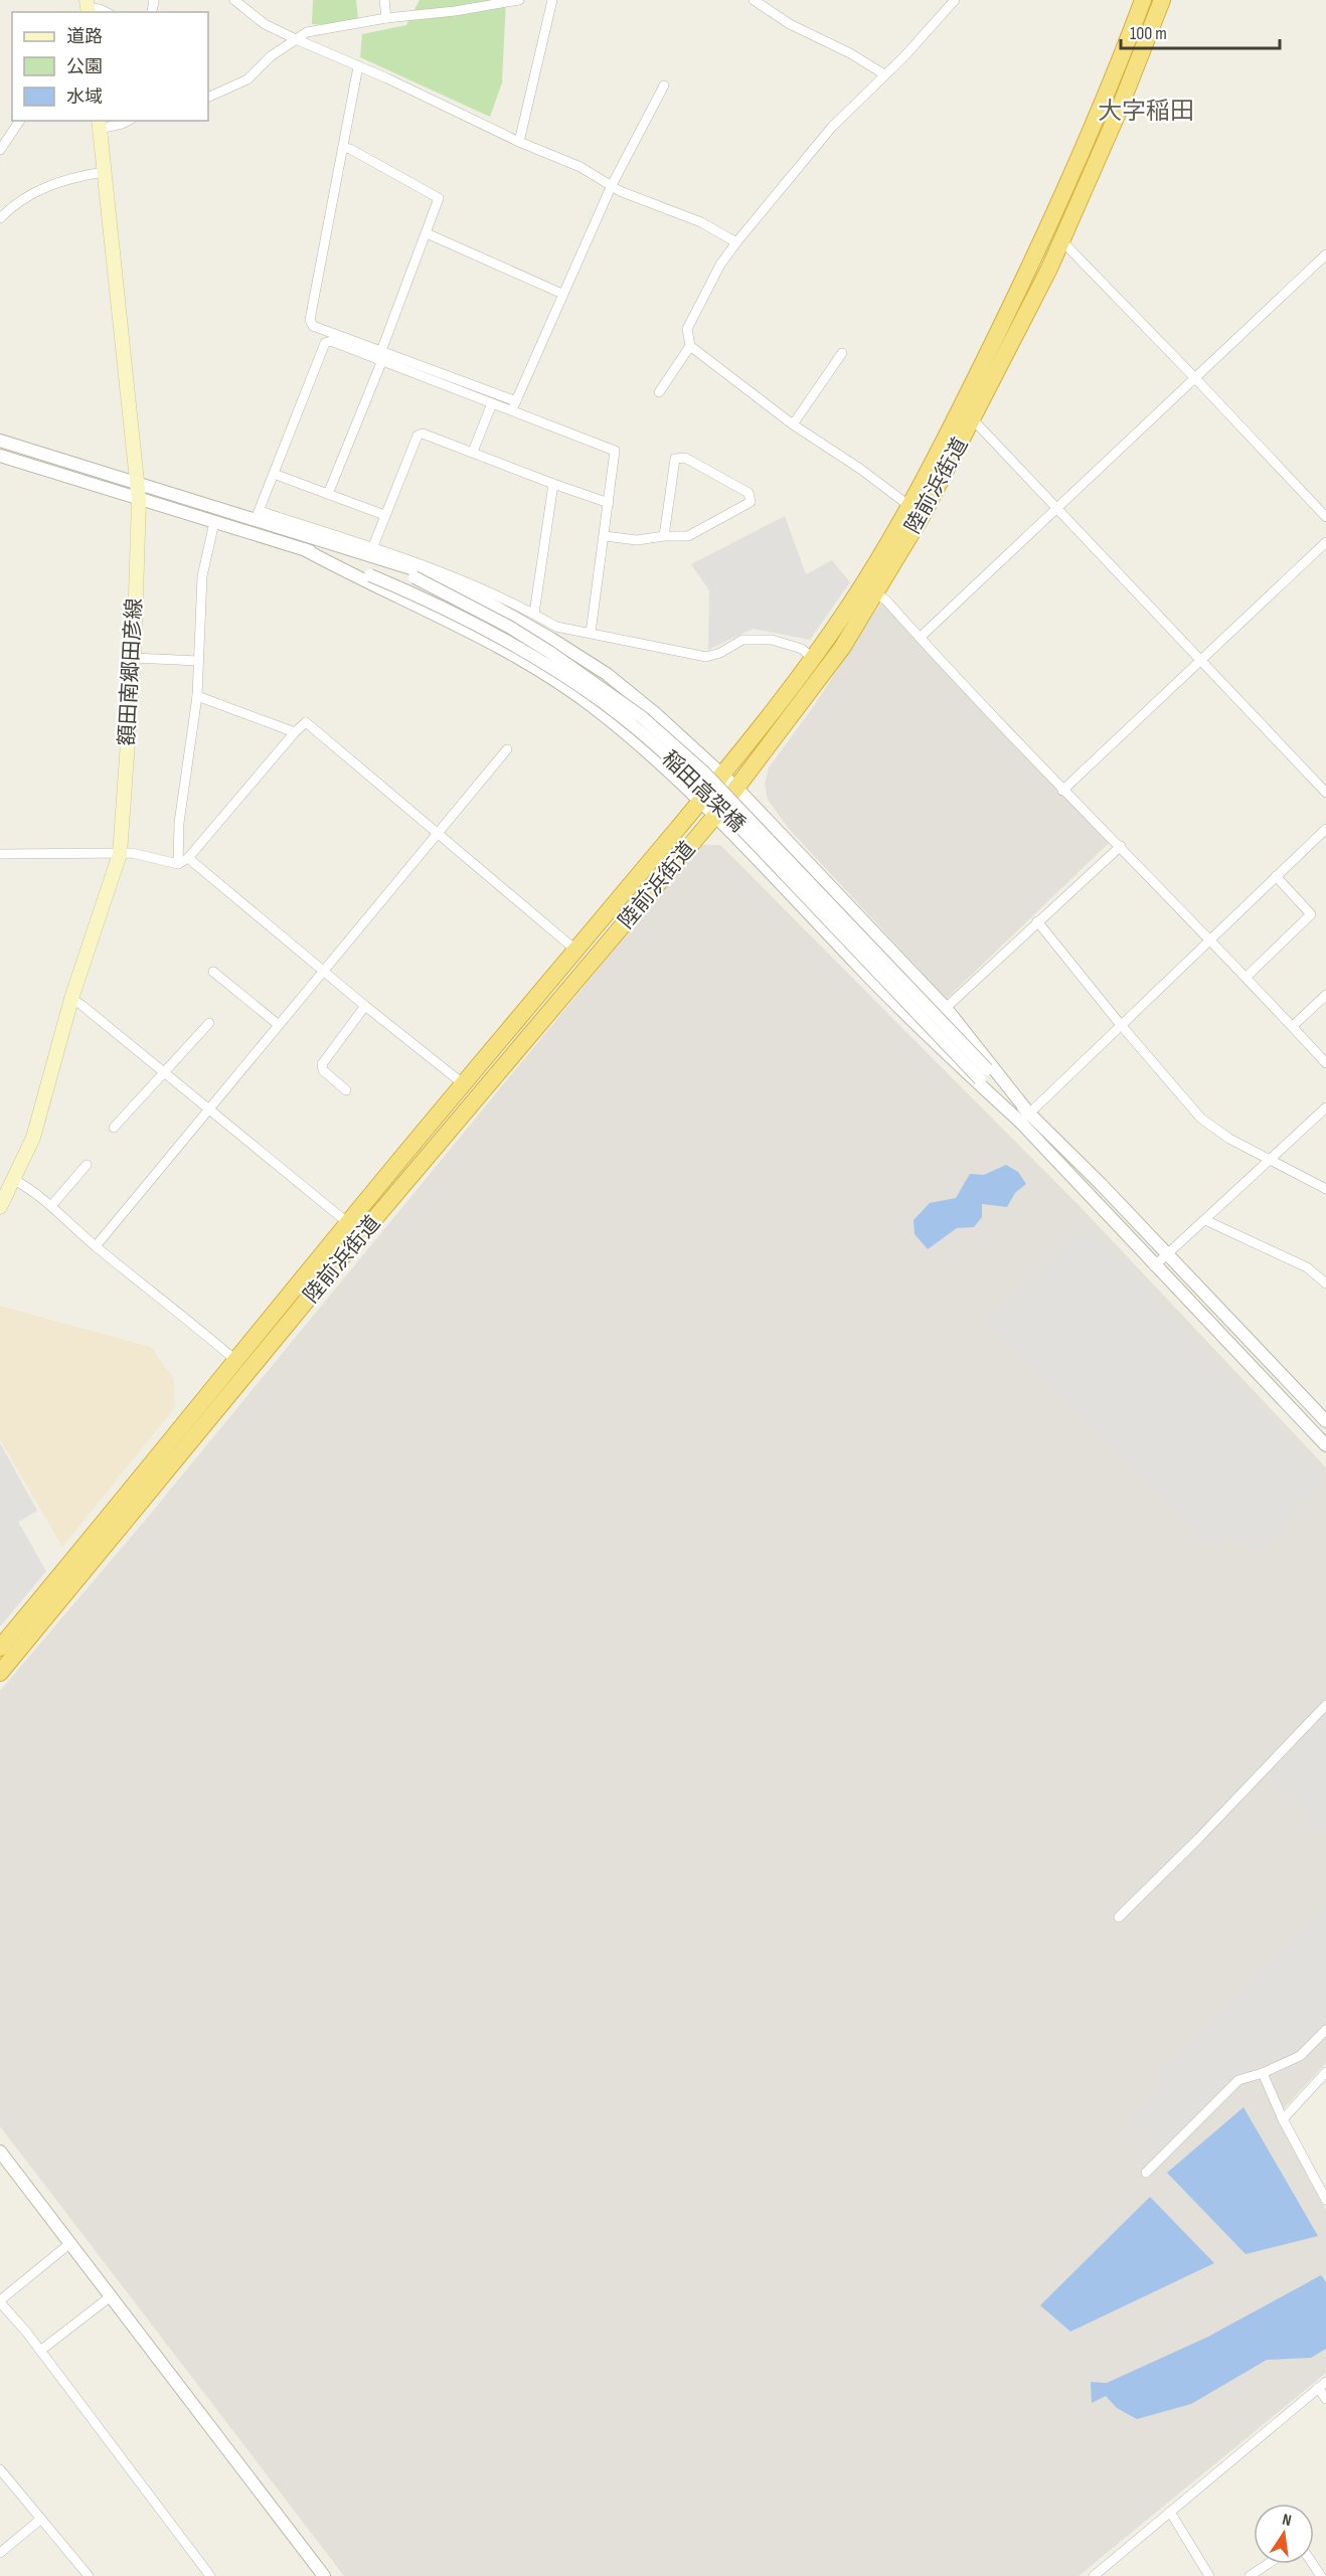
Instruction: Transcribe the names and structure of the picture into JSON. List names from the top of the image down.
{
  "streets": {
    "highway": ["陸前浜街道"],
    "main road": ["額田南郷田彦線"],
    "street": ["稲田高架橋"]
  },
  "districts": ["大字稲田"],
  "legend": ["道路", "公園", "水域"],
  "scale_bar": "100 m",
  "north": "top"
}
